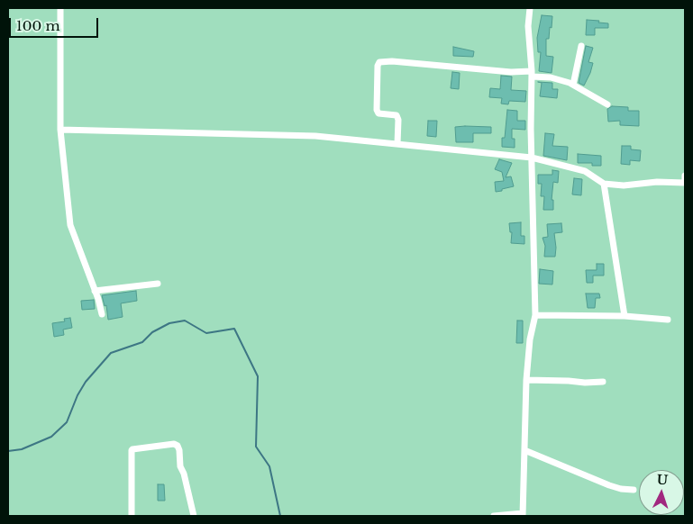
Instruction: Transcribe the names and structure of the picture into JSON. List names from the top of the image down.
{
  "scale_bar": "100 m",
  "north": "top"
}
